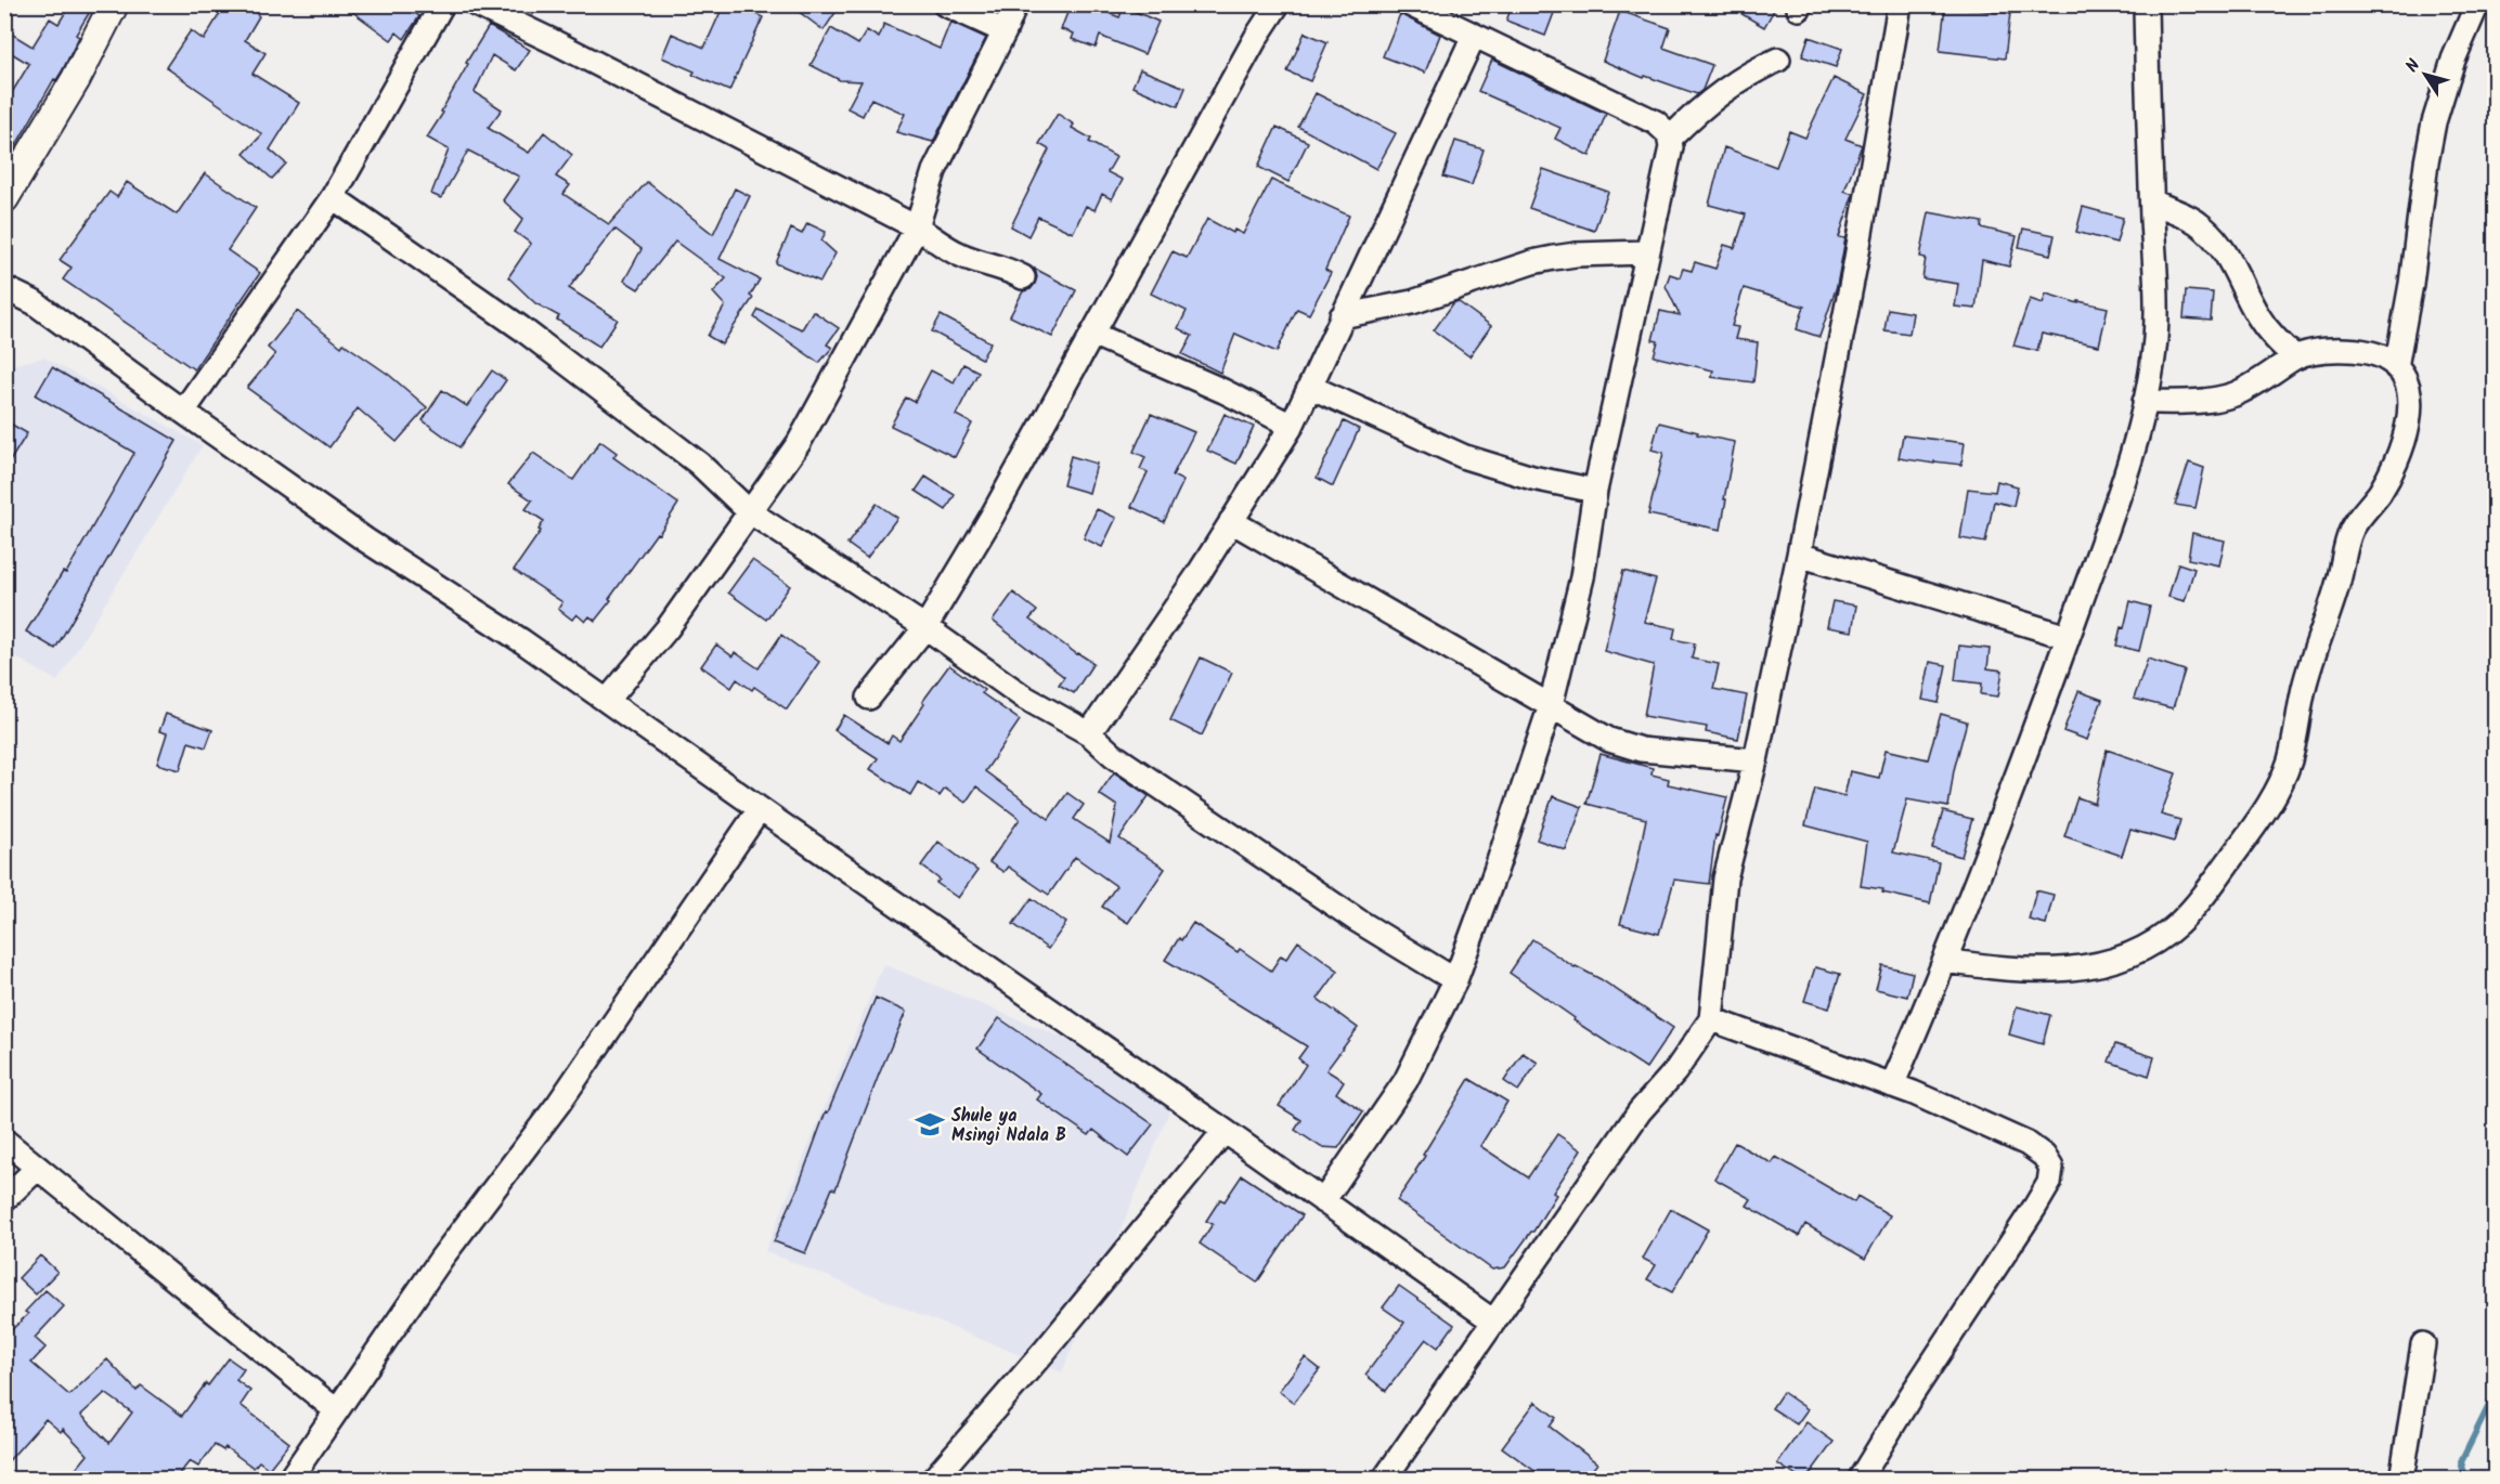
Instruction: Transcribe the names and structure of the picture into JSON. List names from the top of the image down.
{
  "places": {
    "school or university": ["Shule ya Msingi Ndala B"]
  },
  "north": "top left"
}
